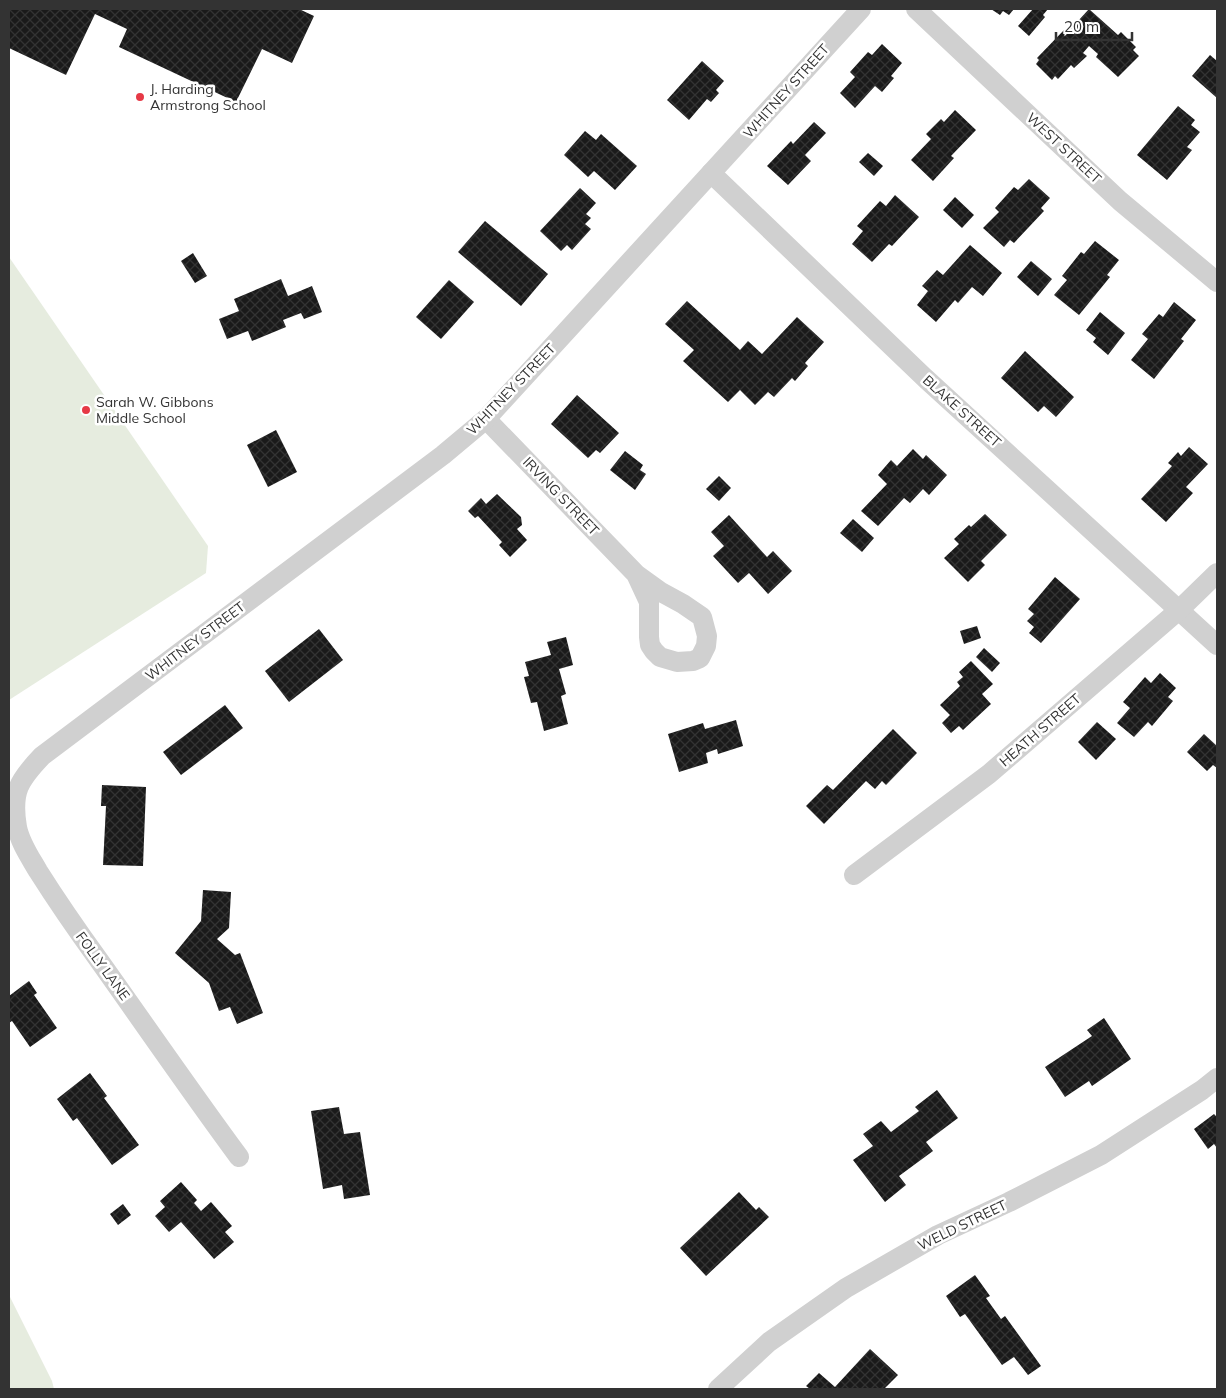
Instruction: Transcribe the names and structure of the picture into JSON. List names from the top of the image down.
{
  "streets": {
    "street": [
      "WHITNEY STREET",
      "WEST STREET",
      "BLAKE STREET",
      "IRVING STREET",
      "HEATH STREET",
      "FOLLY LANE",
      "WELD STREET"
    ]
  },
  "crossings": [
    ["WHITNEY STREET", "BLAKE STREET"],
    ["WHITNEY STREET", "IRVING STREET"],
    ["WHITNEY STREET", "FOLLY LANE"],
    ["BLAKE STREET", "HEATH STREET"]
  ],
  "places": ["J. Harding Armstrong School", "Sarah W. Gibbons Middle School"],
  "scale_bar": "20 m"
}
